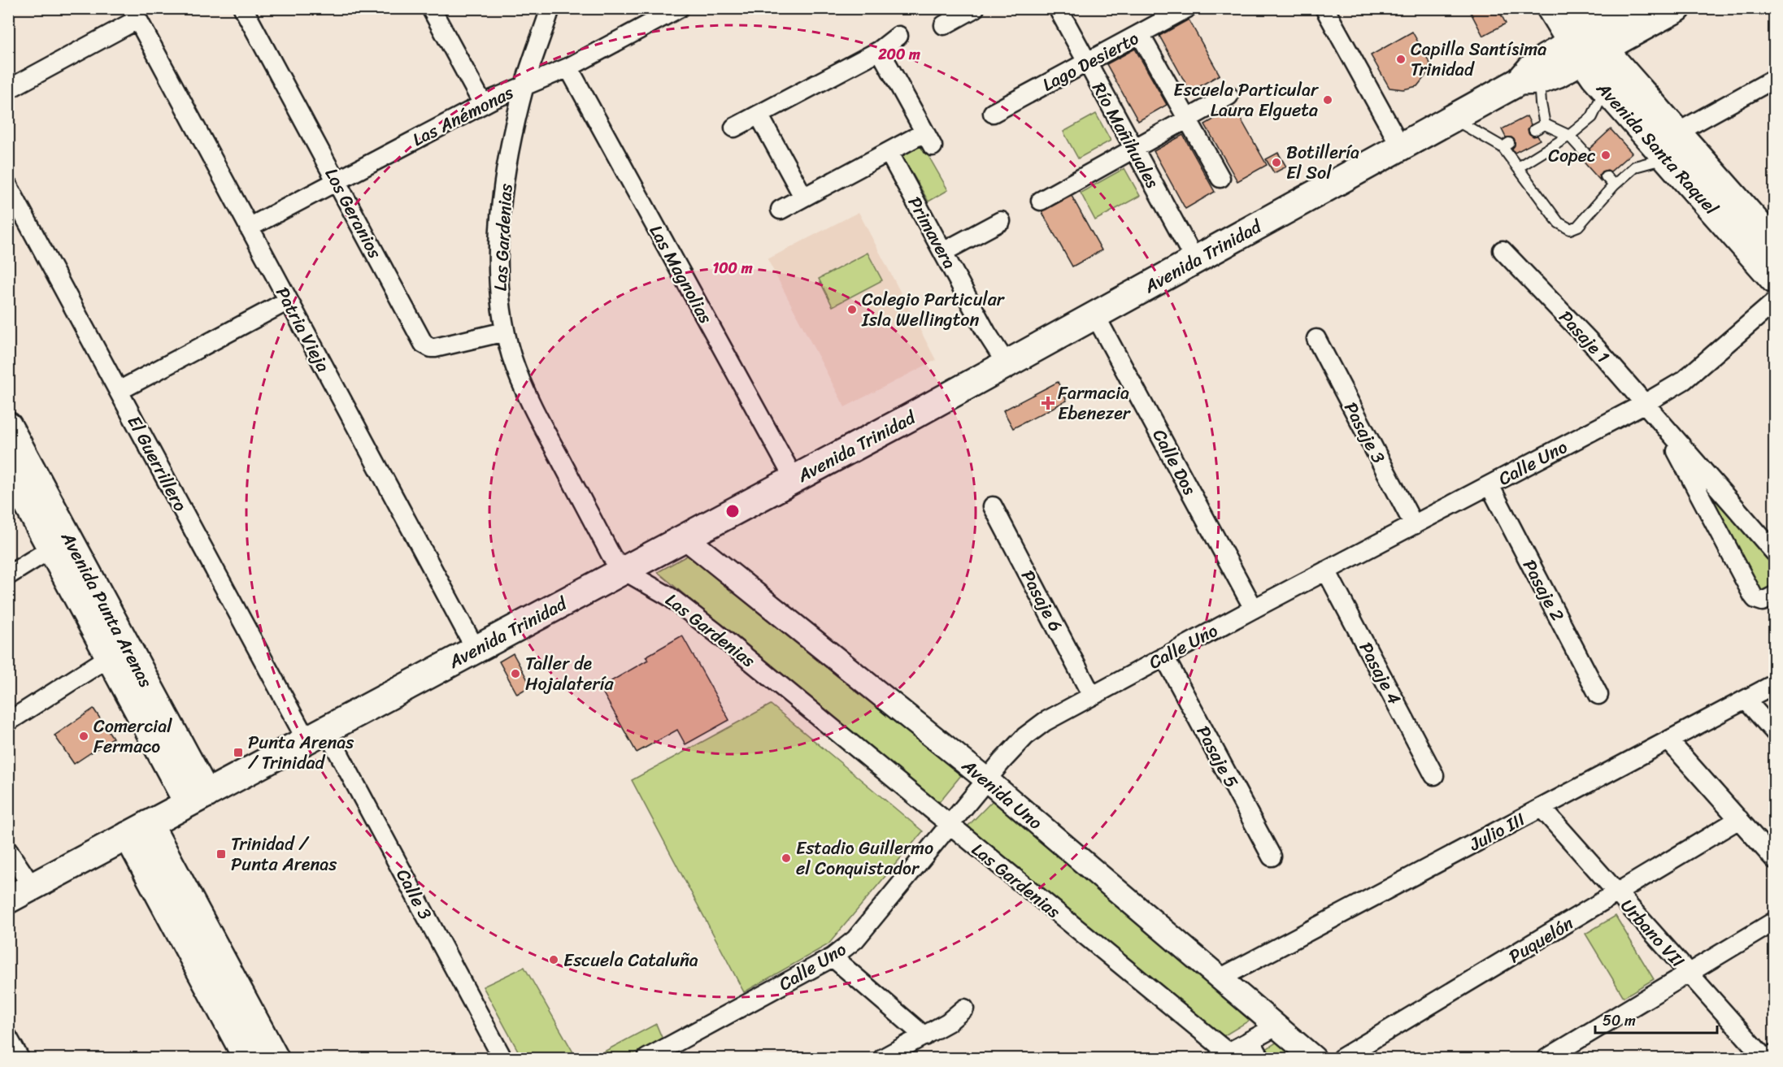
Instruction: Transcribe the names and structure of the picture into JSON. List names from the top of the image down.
{
  "streets": {
    "main road": ["Avenida Santa Raquel", "Avenida Trinidad", "Avenida Punta Arenas"],
    "street": [
      "Lago Desierto",
      "Las Anémonas",
      "Río Mañihuales",
      "Los Geranios",
      "Primavera",
      "Las Gardenias",
      "Las Magnolias",
      "Patria Vieja",
      "Pasaje 1",
      "Pasaje 3",
      "Calle Dos",
      "Calle Uno",
      "El Guerrillero",
      "Pasaje 2",
      "Pasaje 6",
      "Pasaje 4",
      "Pasaje 5",
      "Avenida Uno",
      "Julio III",
      "Calle 3",
      "Urbano VII",
      "Puquelón"
    ]
  },
  "crossings": [
    ["Lago Desierto", "Río Mañihuales"],
    ["Las Anémonas", "Los Geranios"],
    ["Las Anémonas", "Las Gardenias"],
    ["Las Anémonas", "Las Magnolias"],
    ["Las Anémonas", "Patria Vieja"],
    ["Río Mañihuales", "Avenida Trinidad"],
    ["Avenida Santa Raquel", "Avenida Trinidad"],
    ["Los Geranios", "Las Gardenias"],
    ["Primavera", "Avenida Trinidad"],
    ["Las Gardenias", "Avenida Trinidad"],
    ["Las Gardenias", "Calle Uno"],
    ["Avenida Trinidad", "Las Magnolias"],
    ["Avenida Trinidad", "Patria Vieja"],
    ["Avenida Trinidad", "Calle Dos"],
    ["Avenida Trinidad", "El Guerrillero"],
    ["Avenida Trinidad", "Avenida Punta Arenas"],
    ["Avenida Trinidad", "Avenida Uno"],
    ["Avenida Trinidad", "Calle 3"],
    ["Pasaje 1", "Calle Uno"],
    ["Pasaje 3", "Calle Uno"],
    ["Calle Dos", "Calle Uno"],
    ["Calle Uno", "Pasaje 2"],
    ["Calle Uno", "Pasaje 6"],
    ["Calle Uno", "Pasaje 4"],
    ["Calle Uno", "Pasaje 5"],
    ["Calle Uno", "Avenida Uno"],
    ["El Guerrillero", "Calle 3"],
    ["Avenida Uno", "Julio III"],
    ["Julio III", "Urbano VII"],
    ["Urbano VII", "Puquelón"]
  ],
  "places": {
    "other": [
      "Capilla Santísima Trinidad",
      "Escuela Particular Laura Elgueta",
      "Copec",
      "Botillería El Sol",
      "Colegio Particular Isla Wellington",
      "Taller de Hojalatería",
      "Comercial Fermaco",
      "Estadio Guillermo el Conquistador",
      "Escuela Cataluña"
    ],
    "health": ["Farmacia Ebenezer"],
    "transit": ["Punta Arenas / Trinidad", "Trinidad / Punta Arenas"]
  },
  "scale_bar": "50 m",
  "rings": ["200 m", "100 m"]
}
